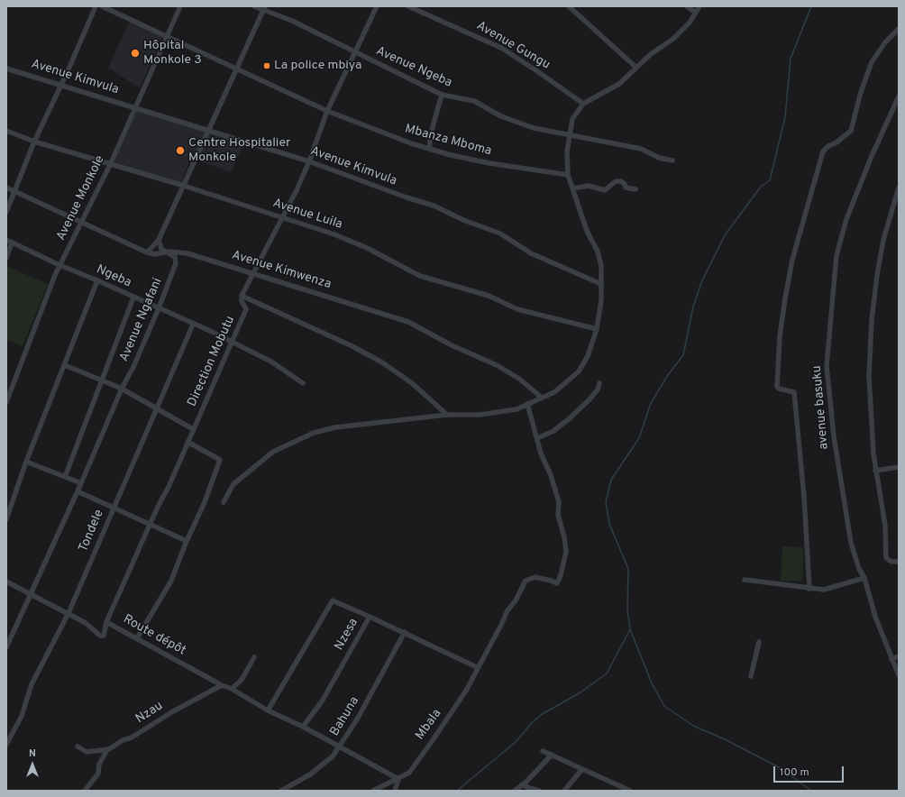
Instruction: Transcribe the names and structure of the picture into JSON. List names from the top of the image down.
{
  "streets": {
    "street": [
      "Avenue Gungu",
      "Avenue Ngeba",
      "Avenue Kimvula",
      "Mbanza Mboma",
      "Avenue Monkole",
      "Avenue Luila",
      "Avenue Kimwenza",
      "Ngeba",
      "Avenue Ngafani",
      "Direction Mobutu",
      "avenue basuku",
      "Tondele",
      "Nzesa",
      "Route dépôt",
      "Nzau",
      "Bahuna",
      "Mbala"
    ]
  },
  "crossings": [
    ["Avenue Kimvula", "Avenue Monkole"],
    ["Mbanza Mboma", "Avenue Monkole"],
    ["Avenue Monkole", "Avenue Luila"],
    ["Avenue Monkole", "Avenue Kimwenza"],
    ["Avenue Monkole", "Ngeba"],
    ["Avenue Kimwenza", "Avenue Ngafani"],
    ["Ngeba", "Avenue Ngafani"],
    ["Ngeba", "Direction Mobutu"],
    ["Ngeba", "Tondele"],
    ["Avenue Ngafani", "Route dépôt"],
    ["Direction Mobutu", "Route dépôt"],
    ["Tondele", "Route dépôt"],
    ["Nzesa", "Bahuna"],
    ["Nzesa", "Mbala"],
    ["Route dépôt", "Nzau"]
  ],
  "places": ["Hôpital Monkole 3", "La police mbiya", "Centre Hospitalier Monkole"],
  "scale_bar": "100 m",
  "north": "top"
}
